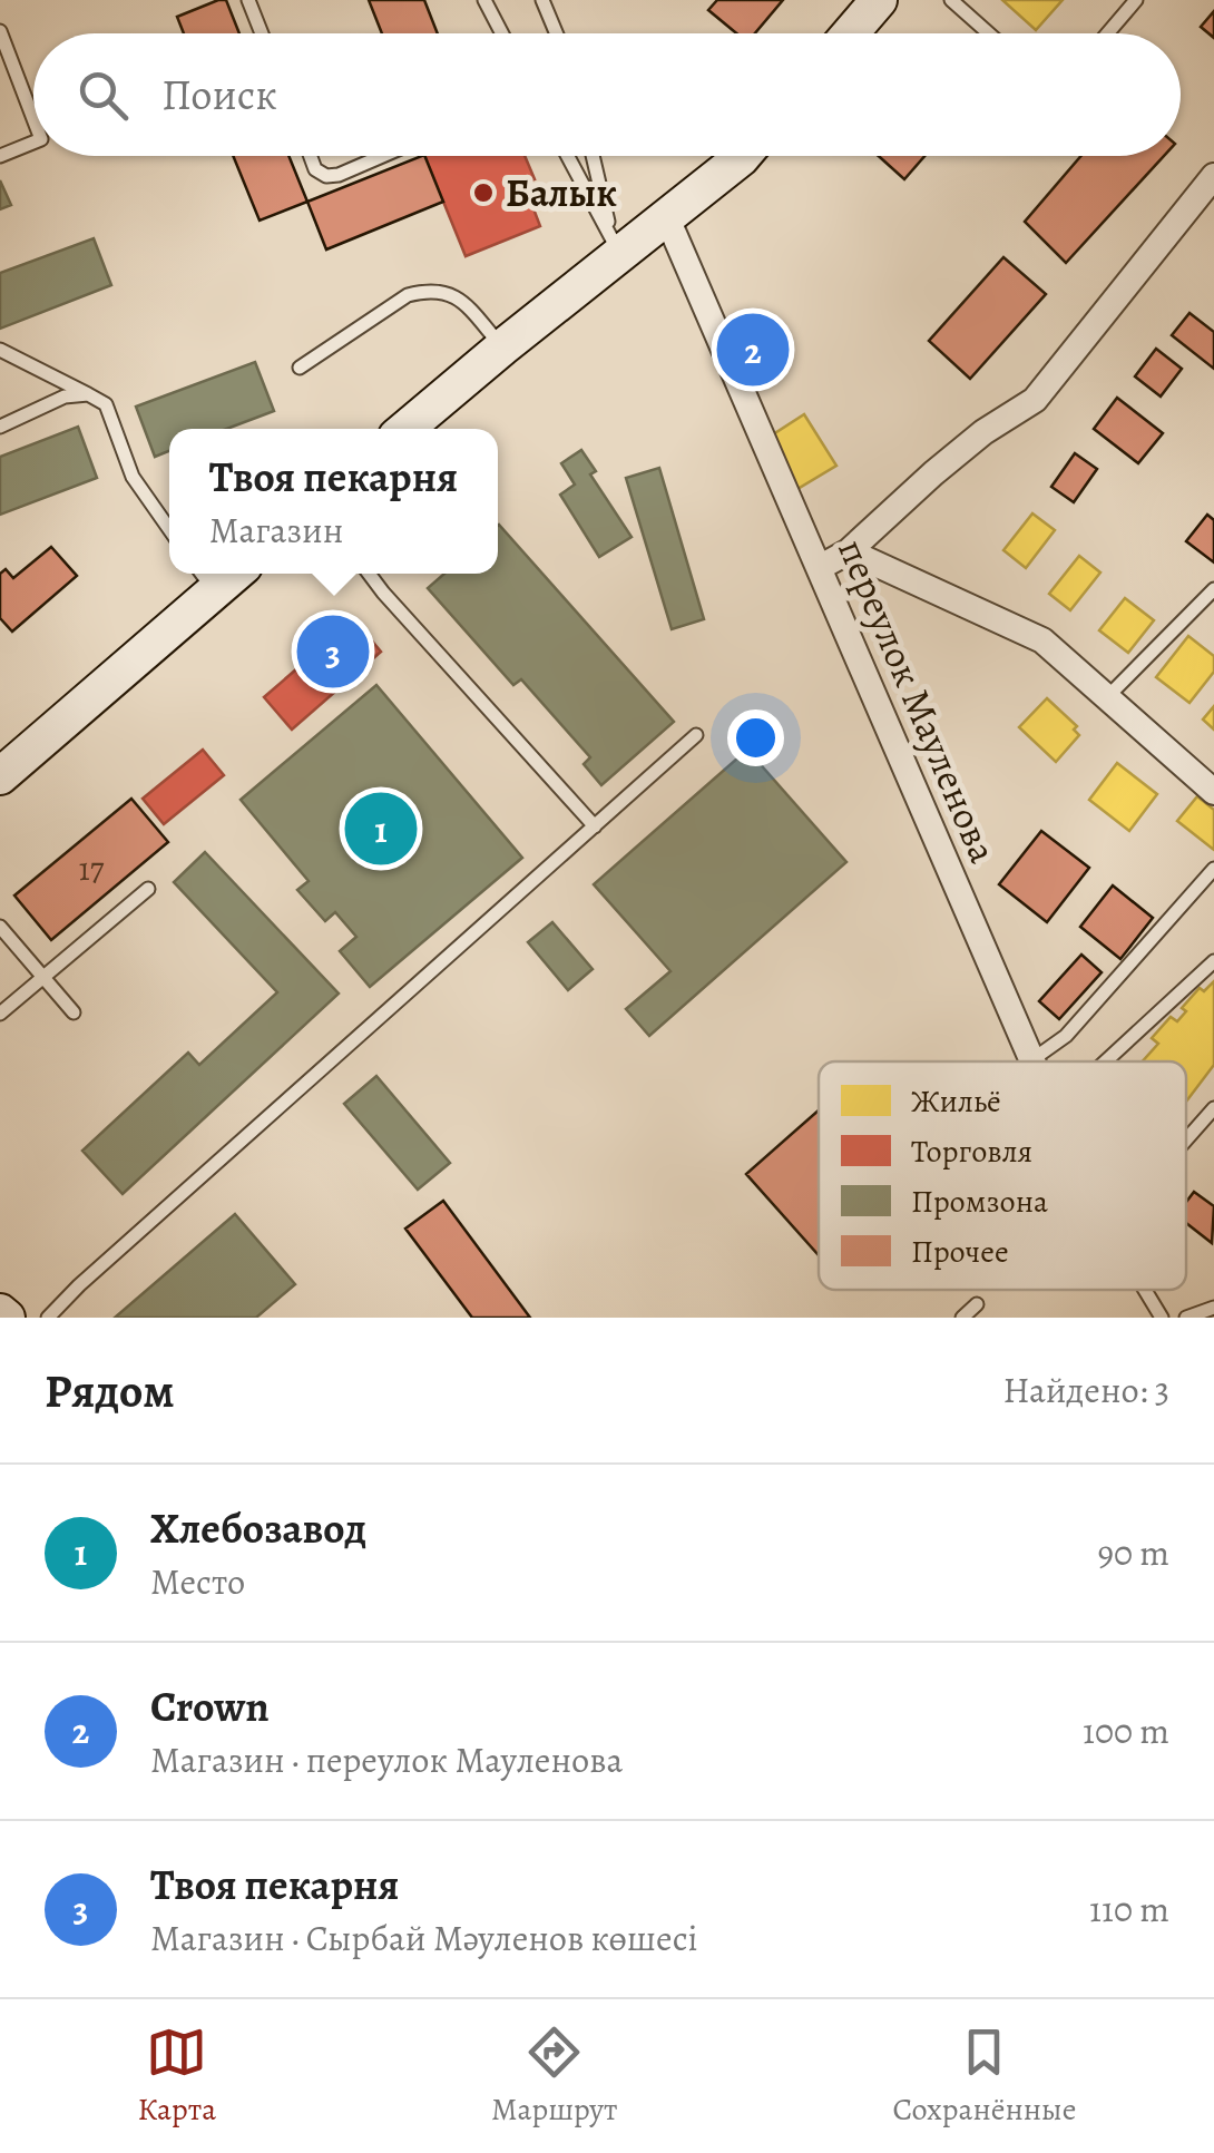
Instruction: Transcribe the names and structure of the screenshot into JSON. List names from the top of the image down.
{
  "streets": {
    "street": ["переулок Мауленова"]
  },
  "places": ["Балык"],
  "house_numbers": ["17"],
  "legend": [
    "Жильё",
    "Торговля",
    "Промзона",
    "Прочее"
  ],
  "page": {
    "search": "Поиск",
    "pins": ["2", "3", "1"],
    "popup": ["Твоя пекарня", "Магазин"],
    "heading": ["Рядом", "Найдено: 3"],
    "list": [
      {
        "mark": "1",
        "name": "Хлебозавод",
        "note": "Место",
        "value": "90 m"
      },
      {
        "mark": "2",
        "name": "Crown",
        "note": "Магазин · переулок Мауленова",
        "value": "100 m"
      },
      {
        "mark": "3",
        "name": "Твоя пекарня",
        "note": "Магазин · Сырбай Мәуленов көшесі",
        "value": "110 m"
      }
    ],
    "nav": ["Карта", "Маршрут", "Сохранённые"]
  }
}
